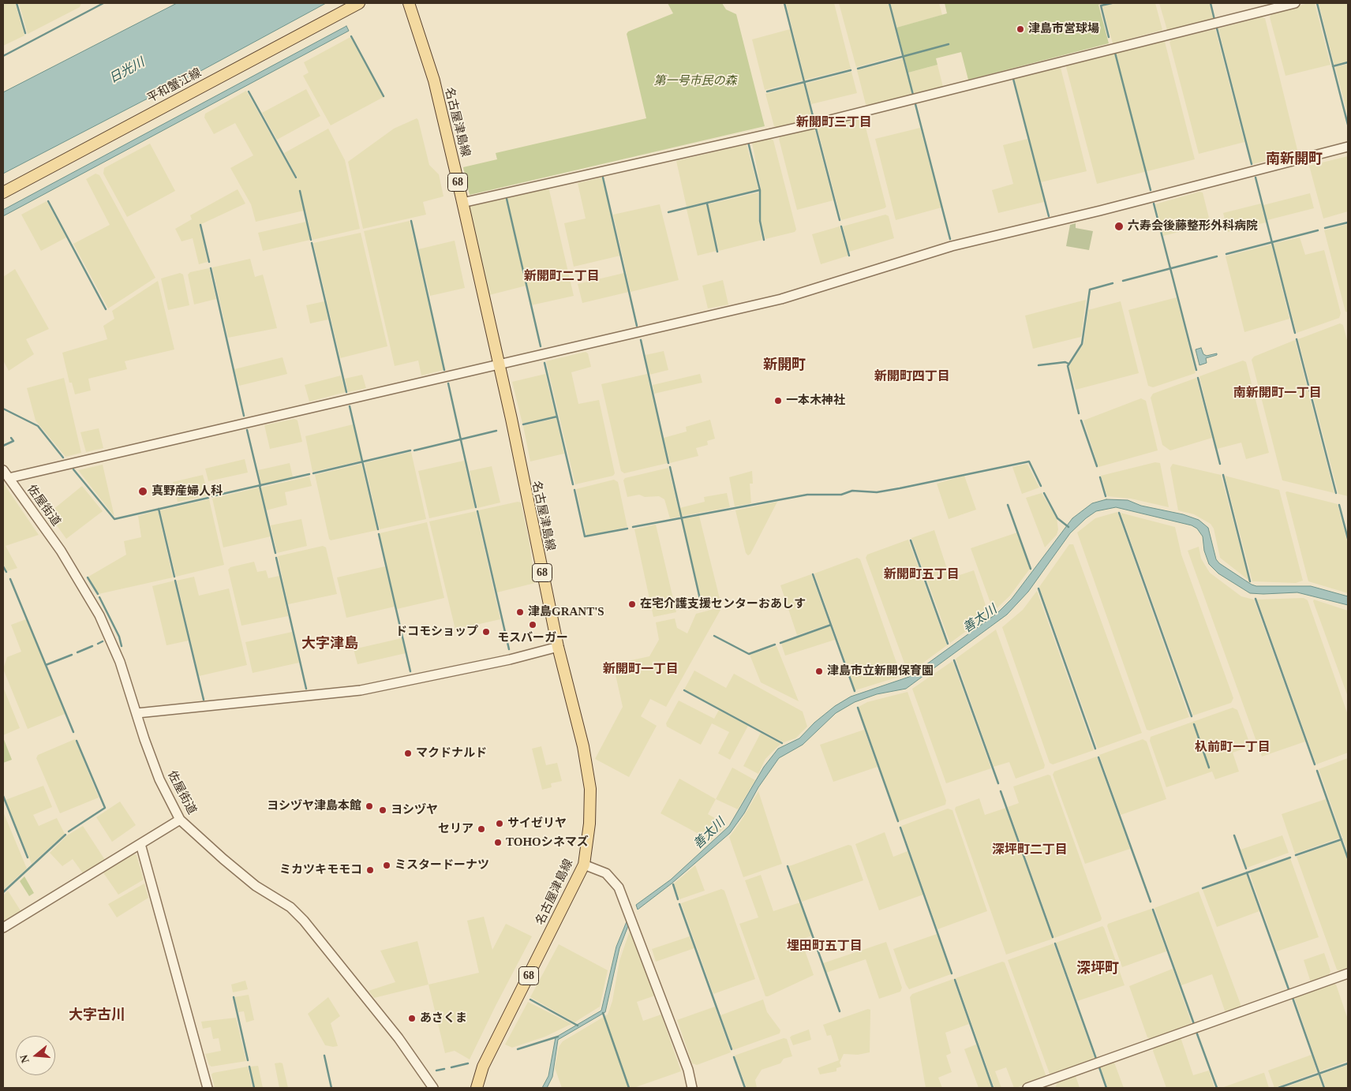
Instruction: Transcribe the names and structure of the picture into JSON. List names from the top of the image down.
{
  "streets": {
    "main road": ["平和蟹江線", "名古屋津島線", "68"],
    "street": ["佐屋街道"]
  },
  "districts": [
    "新開町三丁目",
    "南新開町",
    "新開町二丁目",
    "新開町",
    "新開町四丁目",
    "南新開町一丁目",
    "新開町五丁目",
    "大字津島",
    "新開町一丁目",
    "杁前町一丁目",
    "深坪町二丁目",
    "埋田町五丁目",
    "深坪町",
    "大字古川"
  ],
  "water": ["日光川", "善太川"],
  "parks": ["第一号市民の森"],
  "places": [
    "津島市営球場",
    "六寿会後藤整形外科病院",
    "一本木神社",
    "真野産婦人科",
    "在宅介護支援センターおあしす",
    "津島GRANT'S",
    "モスバーガー",
    "ドコモショップ",
    "津島市立新開保育園",
    "マクドナルド",
    "ヨシヅヤ津島本館",
    "ヨシヅヤ",
    "サイゼリヤ",
    "セリア",
    "TOHOシネマズ",
    "ミスタードーナツ",
    "ミカツキモモコ",
    "あさくま"
  ],
  "north": "left"
}
